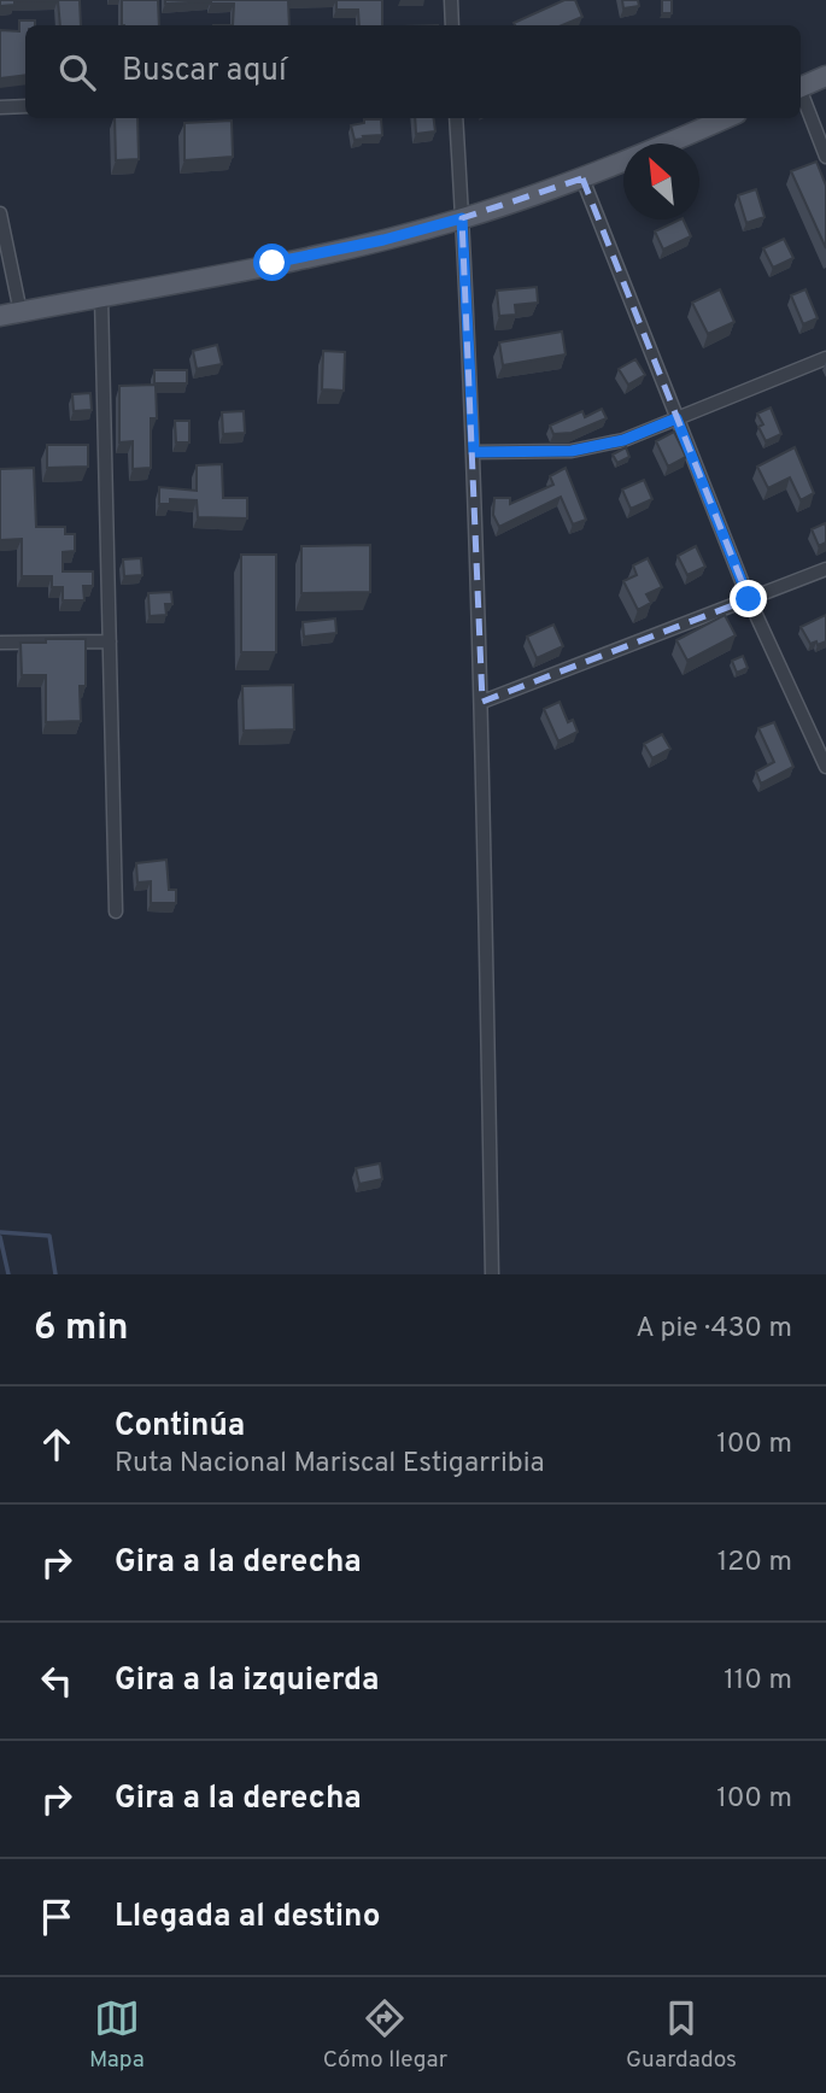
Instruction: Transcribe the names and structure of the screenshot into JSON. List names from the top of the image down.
{
  "north": "top left",
  "page": {
    "search": "Buscar aquí",
    "heading": ["6 min", "A pie · 430 m"],
    "list": [
      ["Continúa", "Ruta Nacional Mariscal Estigarribia", "100 m"],
      ["Gira a la derecha", "120 m"],
      ["Gira a la izquierda", "110 m"],
      ["Gira a la derecha", "100 m"],
      "Llegada al destino"
    ],
    "nav": ["Mapa", "Cómo llegar", "Guardados"]
  }
}
